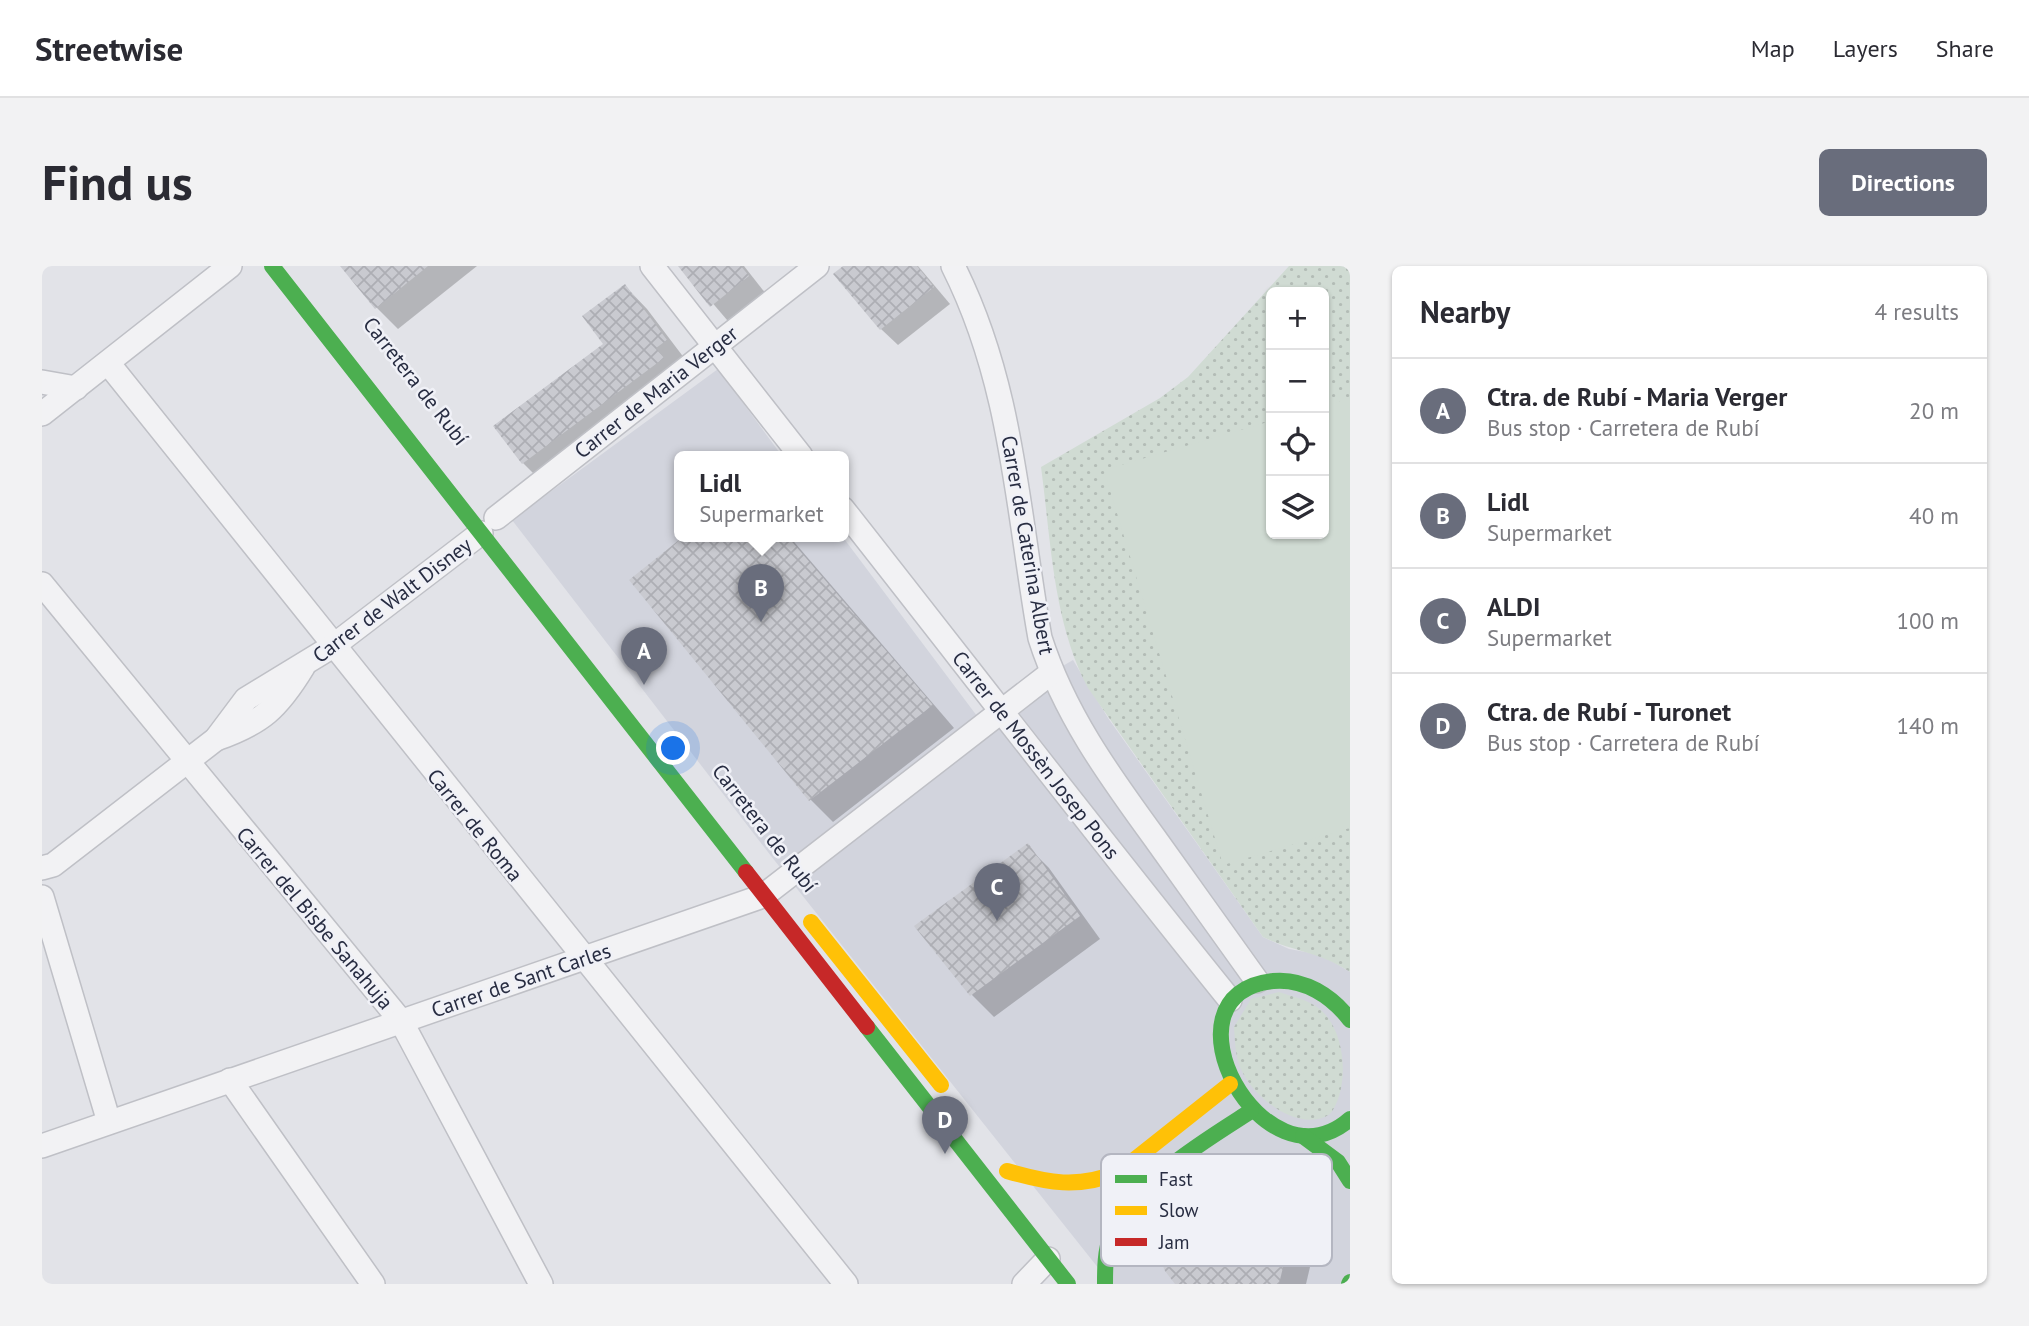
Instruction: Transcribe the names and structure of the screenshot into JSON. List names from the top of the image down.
{
  "streets": {
    "main road": ["Carretera de Rubí"],
    "street": [
      "Carrer de Maria Verger",
      "Carrer de Caterina Albert",
      "Carrer de Walt Disney",
      "Carrer de Mossèn Josep Pons",
      "Carrer de Roma",
      "Carrer del Bisbe Sanahuja",
      "Carrer de Sant Carles"
    ]
  },
  "crossings": [
    ["Carretera de Rubí", "Carrer de Maria Verger"],
    ["Carretera de Rubí", "Carrer de Walt Disney"],
    ["Carretera de Rubí", "Carrer de Sant Carles"],
    ["Carrer de Maria Verger", "Carrer de Walt Disney"],
    ["Carrer de Caterina Albert", "Carrer de Sant Carles"],
    ["Carrer de Walt Disney", "Carrer de Roma"],
    ["Carrer de Walt Disney", "Carrer del Bisbe Sanahuja"],
    ["Carrer de Mossèn Josep Pons", "Carrer de Sant Carles"],
    ["Carrer de Roma", "Carrer de Sant Carles"],
    ["Carrer del Bisbe Sanahuja", "Carrer de Sant Carles"]
  ],
  "legend": ["Fast", "Slow", "Jam"],
  "page": {
    "header": "Streetwise",
    "nav": ["Map", "Layers", "Share"],
    "buttons": "Directions",
    "title": "Find us",
    "heading": ["Nearby", "4 results"],
    "map_buttons": ["+", "−"],
    "list": [
      {
        "mark": "A",
        "name": "Ctra. de Rubí - Maria Verger",
        "note": "Bus stop · Carretera de Rubí",
        "value": "20 m"
      },
      {
        "mark": "B",
        "name": "Lidl",
        "note": "Supermarket",
        "value": "40 m"
      },
      {
        "mark": "C",
        "name": "ALDI",
        "note": "Supermarket",
        "value": "100 m"
      },
      {
        "mark": "D",
        "name": "Ctra. de Rubí - Turonet",
        "note": "Bus stop · Carretera de Rubí",
        "value": "140 m"
      }
    ],
    "popup": ["Lidl", "Supermarket"],
    "pins": [
      "B",
      "A",
      "C",
      "D"
    ]
  }
}
